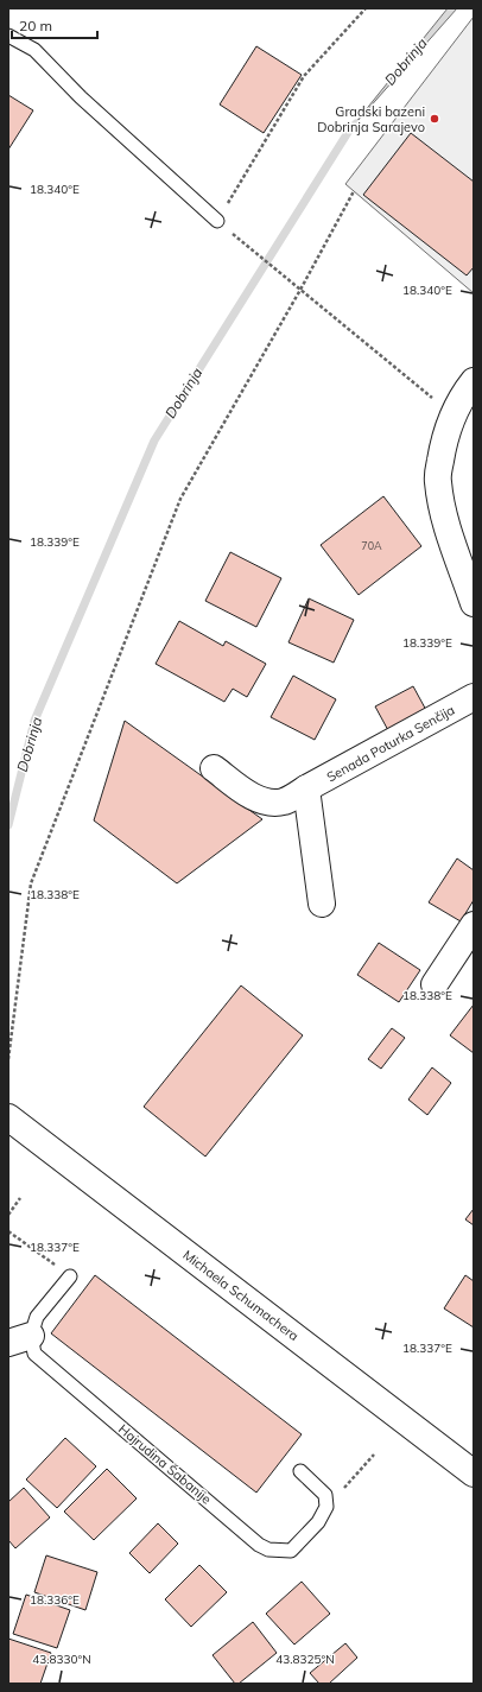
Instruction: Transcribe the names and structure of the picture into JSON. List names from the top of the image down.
{
  "streets": {
    "street": ["Senada Poturka Senčija", "Michaela Schumachera"],
    "lane": ["Hajrudina Šabanije"]
  },
  "water": ["Dobrinja"],
  "places": ["Gradski bazeni Dobrinja Sarajevo"],
  "house_numbers": ["70A"],
  "scale_bar": "20 m",
  "coordinates": [
    "18.340°E",
    "18.339°E",
    "18.338°E",
    "18.337°E",
    "18.336°E",
    "43.8330°N",
    "43.8325°N"
  ]
}
